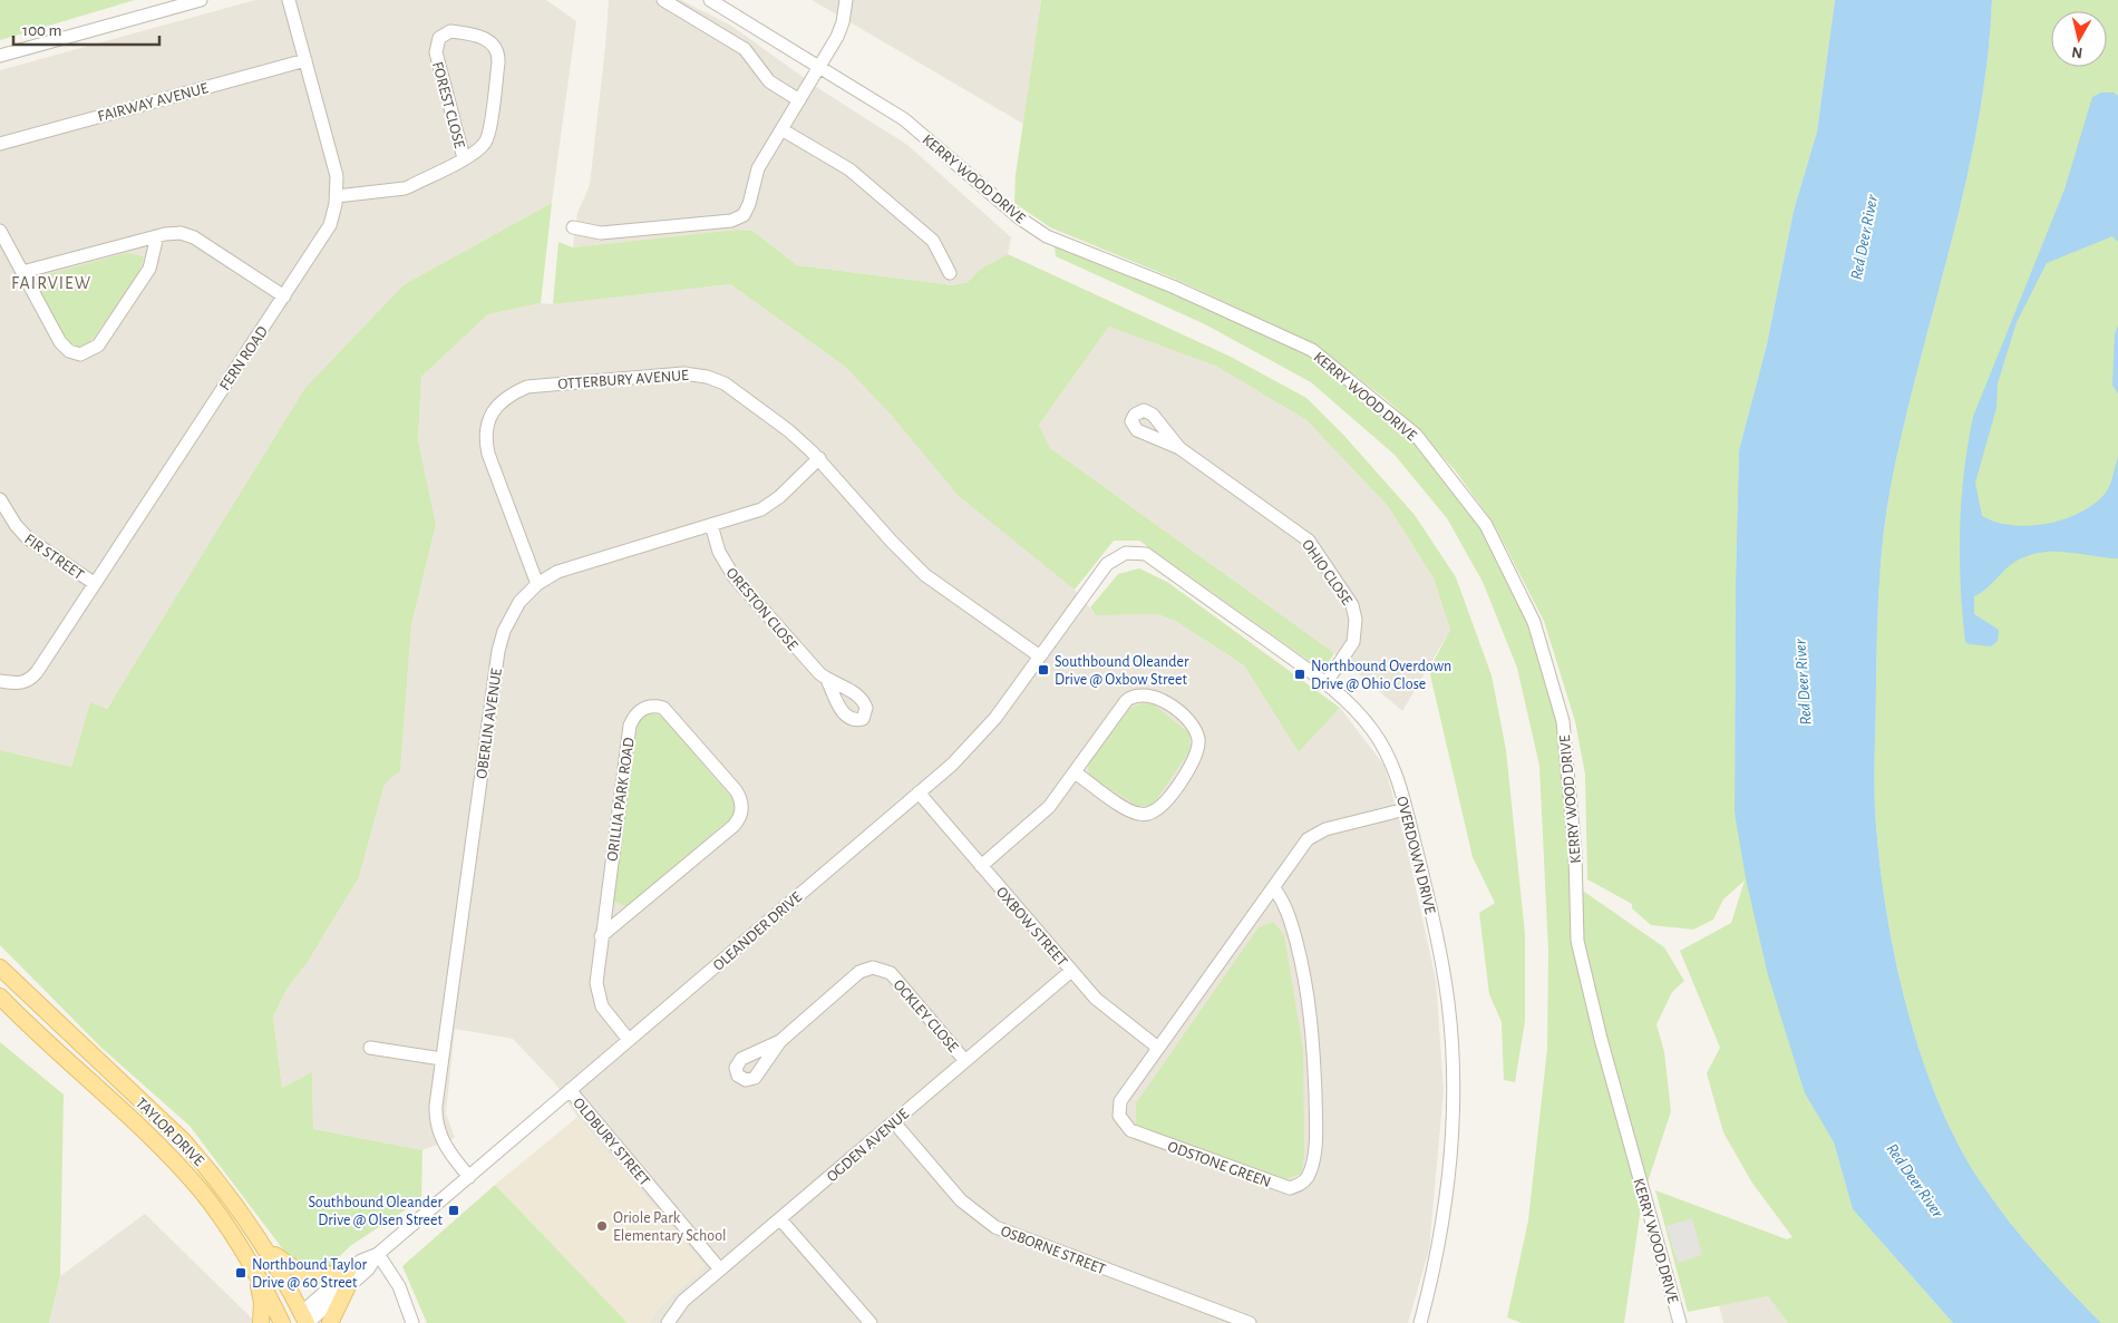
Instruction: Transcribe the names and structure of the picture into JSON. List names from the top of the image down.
{
  "streets": {
    "main road": ["TAYLOR DRIVE"],
    "street": [
      "FAIRWAY AVENUE",
      "FOREST CLOSE",
      "KERRY WOOD DRIVE",
      "FERN ROAD",
      "OTTERBURY AVENUE",
      "FIR STREET",
      "OHIO CLOSE",
      "ORESTON CLOSE",
      "OBERLIN AVENUE",
      "ORILLIA PARK ROAD",
      "OVERDOWN DRIVE",
      "OXBOW STREET",
      "OLEANDER DRIVE",
      "OCKLEY CLOSE",
      "OLDBURY STREET",
      "OGDEN AVENUE",
      "ODSTONE GREEN",
      "OSBORNE STREET"
    ]
  },
  "crossings": [
    ["FAIRWAY AVENUE", "FERN ROAD"],
    ["FOREST CLOSE", "FERN ROAD"],
    ["FERN ROAD", "FIR STREET"],
    ["OTTERBURY AVENUE", "OBERLIN AVENUE"],
    ["OTTERBURY AVENUE", "OLEANDER DRIVE"],
    ["OHIO CLOSE", "OVERDOWN DRIVE"],
    ["ORESTON CLOSE", "OBERLIN AVENUE"],
    ["OBERLIN AVENUE", "OLEANDER DRIVE"],
    ["ORILLIA PARK ROAD", "OLEANDER DRIVE"],
    ["OVERDOWN DRIVE", "OLEANDER DRIVE"],
    ["OVERDOWN DRIVE", "ODSTONE GREEN"],
    ["OXBOW STREET", "OLEANDER DRIVE"],
    ["OXBOW STREET", "OGDEN AVENUE"],
    ["OXBOW STREET", "ODSTONE GREEN"],
    ["OLEANDER DRIVE", "TAYLOR DRIVE"],
    ["OLEANDER DRIVE", "OLDBURY STREET"],
    ["OCKLEY CLOSE", "OGDEN AVENUE"],
    ["OLDBURY STREET", "OGDEN AVENUE"],
    ["OGDEN AVENUE", "OSBORNE STREET"]
  ],
  "districts": ["FAIRVIEW"],
  "water": ["Red Deer River"],
  "places": {
    "transit": [
      "Southbound Oleander Drive @ Oxbow Street",
      "Northbound Overdown Drive @ Ohio Close",
      "Southbound Oleander Drive @ Olsen Street",
      "Northbound Taylor Drive @ 60 Street"
    ],
    "other": ["Oriole Park Elementary School"]
  },
  "scale_bar": "100 m",
  "north": "bottom"
}
